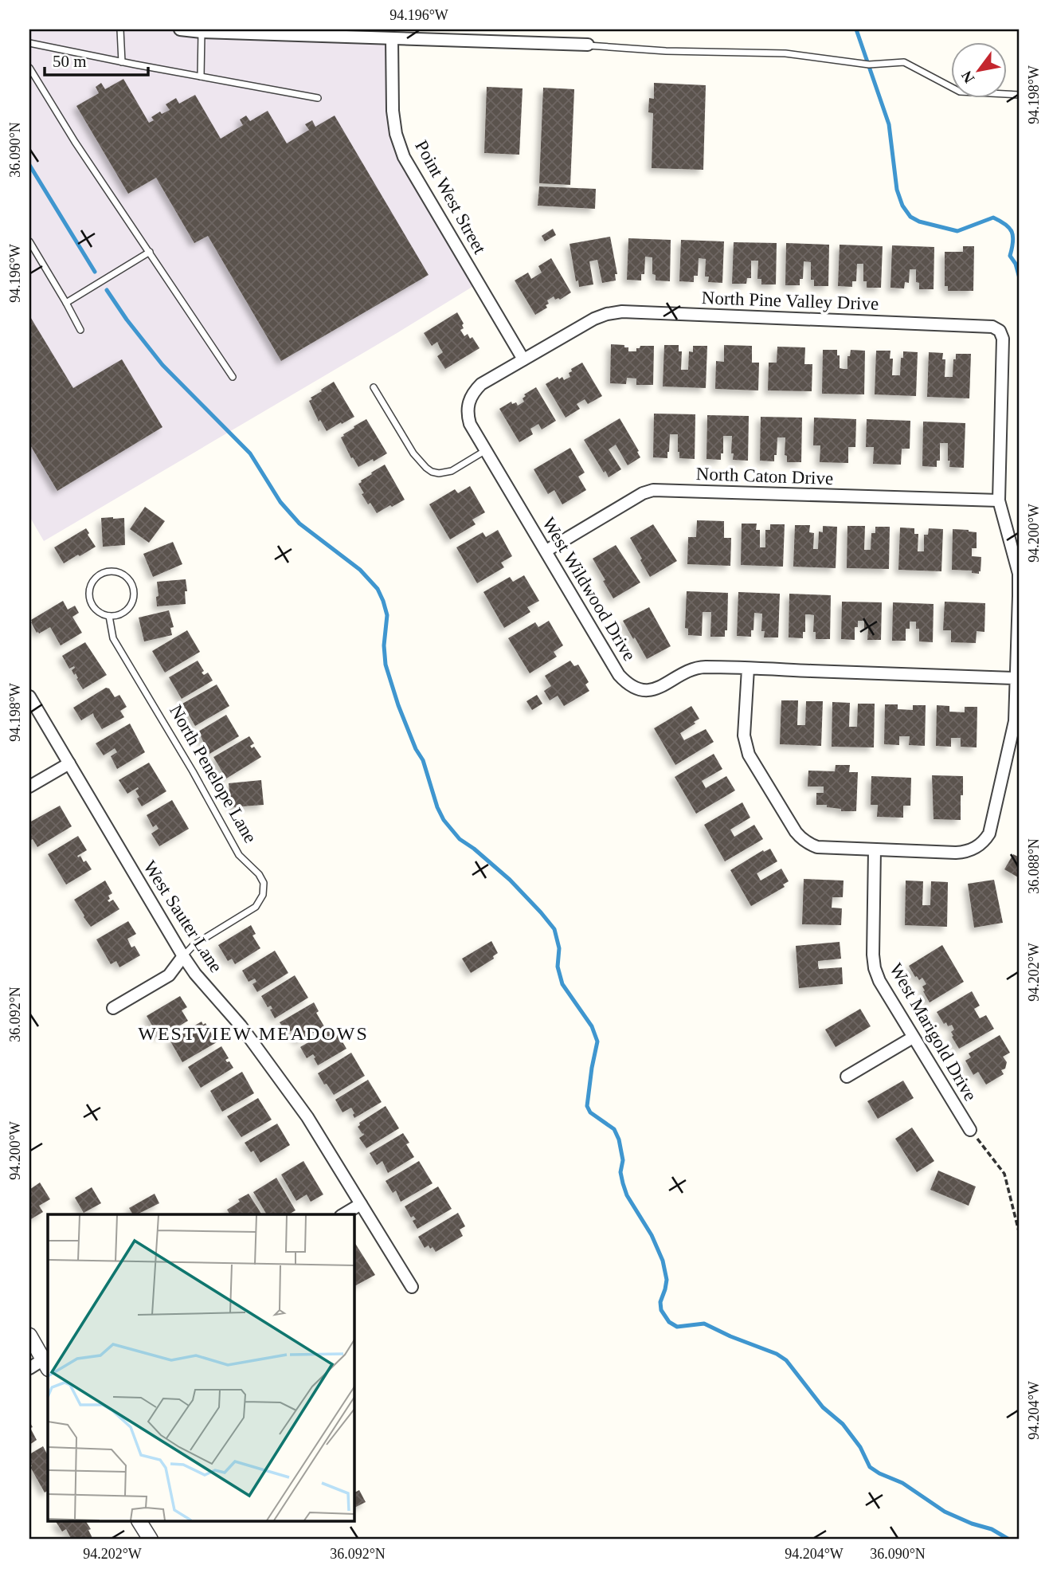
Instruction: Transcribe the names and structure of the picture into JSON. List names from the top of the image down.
{
  "streets": {
    "street": [
      "Point West Street",
      "North Pine Valley Drive",
      "North Caton Drive",
      "West Wildwood Drive",
      "North Penelope Lane",
      "West Sauter Lane",
      "West Marigold Drive"
    ]
  },
  "crossings": [
    ["Point West Street", "North Pine Valley Drive"],
    ["Point West Street", "West Wildwood Drive"],
    ["North Pine Valley Drive", "North Caton Drive"],
    ["North Pine Valley Drive", "West Wildwood Drive"],
    ["North Caton Drive", "West Wildwood Drive"],
    ["North Penelope Lane", "West Sauter Lane"]
  ],
  "districts": ["WESTVIEW MEADOWS"],
  "scale_bar": "50 m",
  "north": "bottom left",
  "coordinates": [
    "94.196°W",
    "94.198°W",
    "36.090°N",
    "94.200°W",
    "36.088°N",
    "94.202°W",
    "36.092°N",
    "94.204°W"
  ]
}
